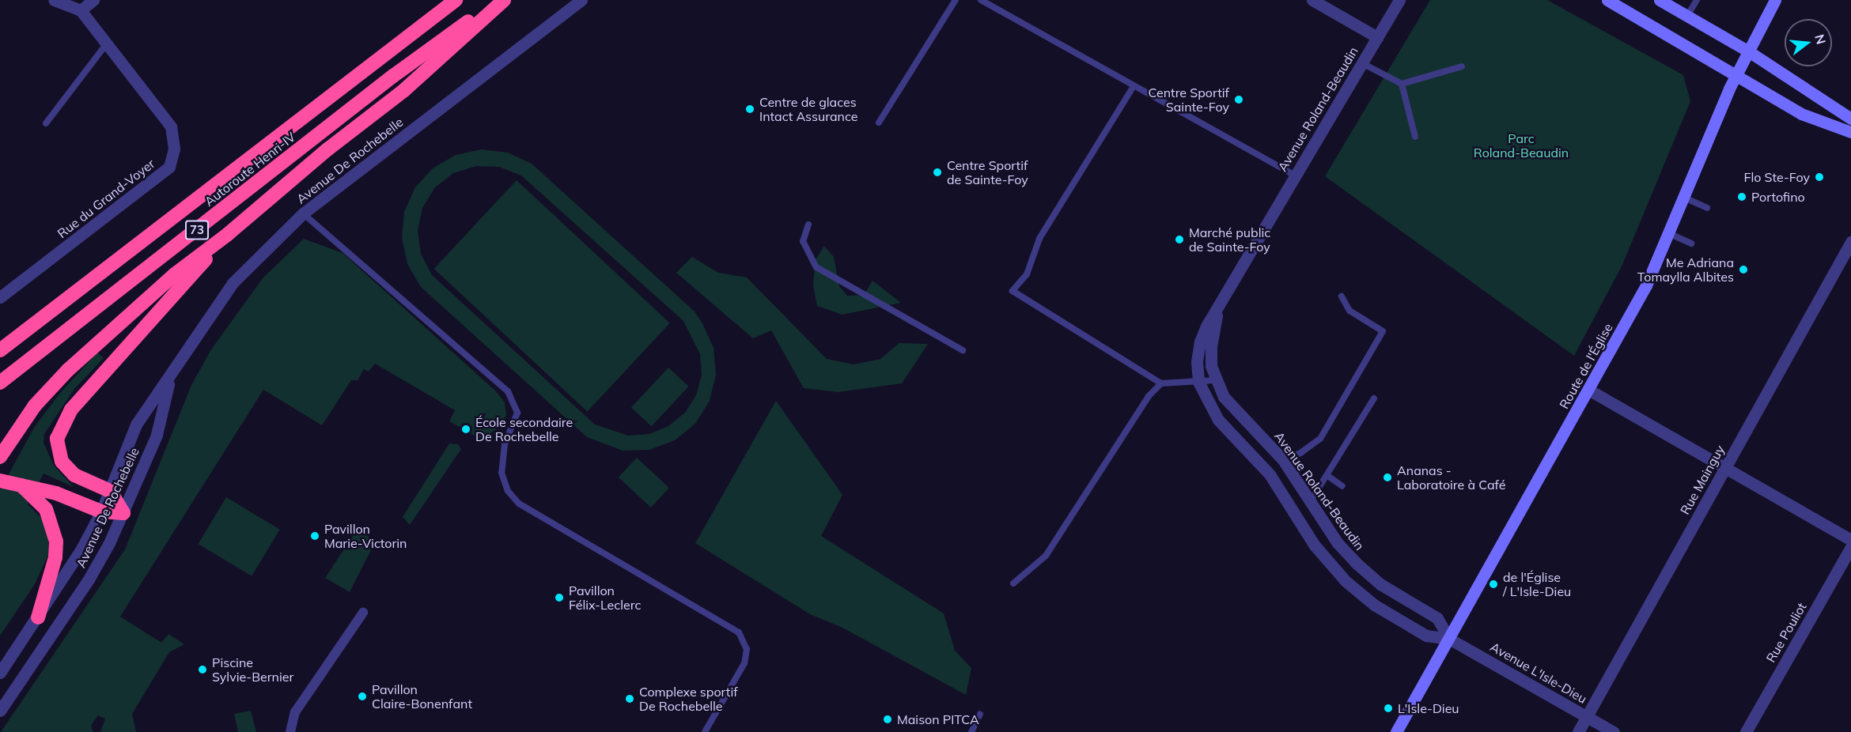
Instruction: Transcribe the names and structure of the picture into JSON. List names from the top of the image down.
{
  "streets": {
    "highway": ["Autoroute Henri-IV", "73"],
    "main road": ["Route de l'Église"],
    "street": [
      "Avenue Roland-Beaudin",
      "Avenue De Rochebelle",
      "Rue du Grand-Voyer",
      "Rue Mainguy",
      "Rue Pouliot",
      "Avenue L'Isle-Dieu"
    ]
  },
  "crossings": [
    ["Avenue Roland-Beaudin", "Route de l'Église"],
    ["Avenue Roland-Beaudin", "Avenue L'Isle-Dieu"],
    ["Route de l'Église", "Avenue L'Isle-Dieu"],
    ["Rue Mainguy", "Avenue L'Isle-Dieu"]
  ],
  "parks": ["Parc Roland-Beaudin"],
  "places": [
    "Centre Sportif Sainte-Foy",
    "Centre de glaces Intact Assurance",
    "Centre Sportif de Sainte-Foy",
    "Flo Ste-Foy",
    "Portofino",
    "Marché public de Sainte-Foy",
    "Me Adriana Tomaylla Albites",
    "École secondaire De Rochebelle",
    "Ananas - Laboratoire à Café",
    "Pavillon Marie-Victorin",
    "de l'Église / L'Isle-Dieu",
    "Pavillon Félix-Leclerc",
    "Piscine Sylvie-Bernier",
    "Pavillon Claire-Bonenfant",
    "Complexe sportif De Rochebelle",
    "L'Isle-Dieu",
    "Maison PITCA"
  ],
  "north": "right"
}
